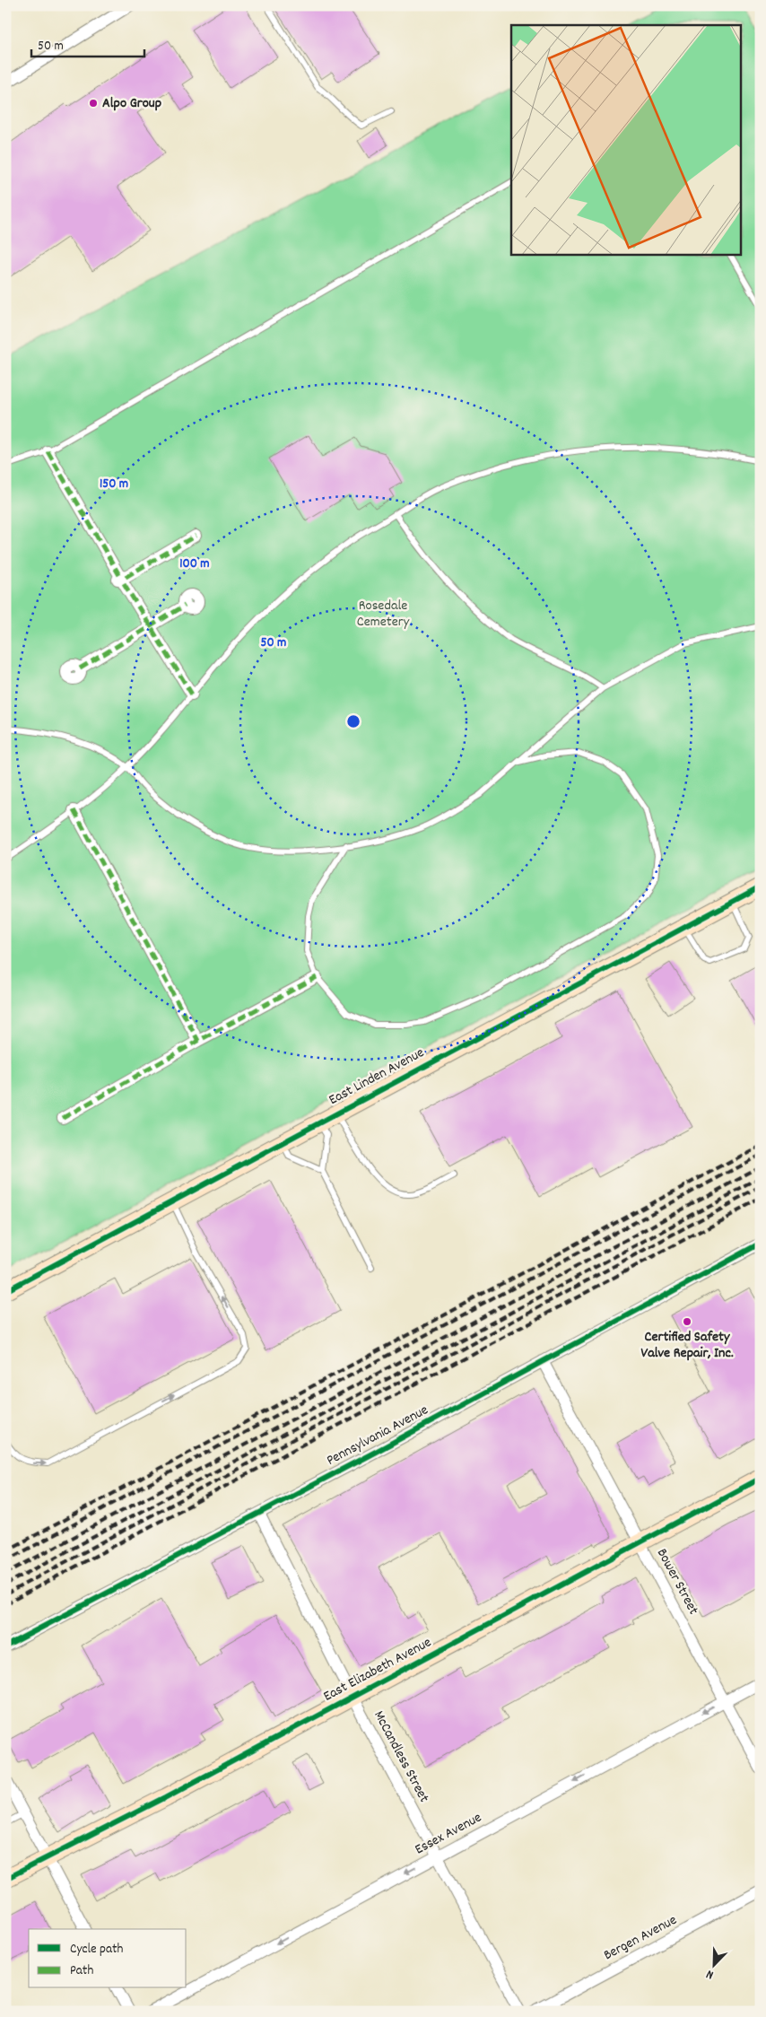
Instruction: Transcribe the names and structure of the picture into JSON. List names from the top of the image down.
{
  "streets": {
    "street": [
      "East Linden Avenue",
      "Pennsylvania Avenue",
      "Bower Street",
      "East Elizabeth Avenue",
      "McCandless Street",
      "Essex Avenue",
      "Bergen Avenue"
    ]
  },
  "crossings": [
    ["Pennsylvania Avenue", "Bower Street"],
    ["Pennsylvania Avenue", "McCandless Street"],
    ["Bower Street", "East Elizabeth Avenue"],
    ["Bower Street", "Essex Avenue"],
    ["East Elizabeth Avenue", "McCandless Street"],
    ["McCandless Street", "Essex Avenue"]
  ],
  "one_way": ["Essex Avenue"],
  "parks": ["Rosedale Cemetery"],
  "places": ["Alpo Group", "Certified Safety Valve Repair, Inc."],
  "legend": ["Cycle path", "Path"],
  "scale_bar": "50 m",
  "north": "bottom left",
  "rings": ["150 m", "100 m", "50 m"]
}
